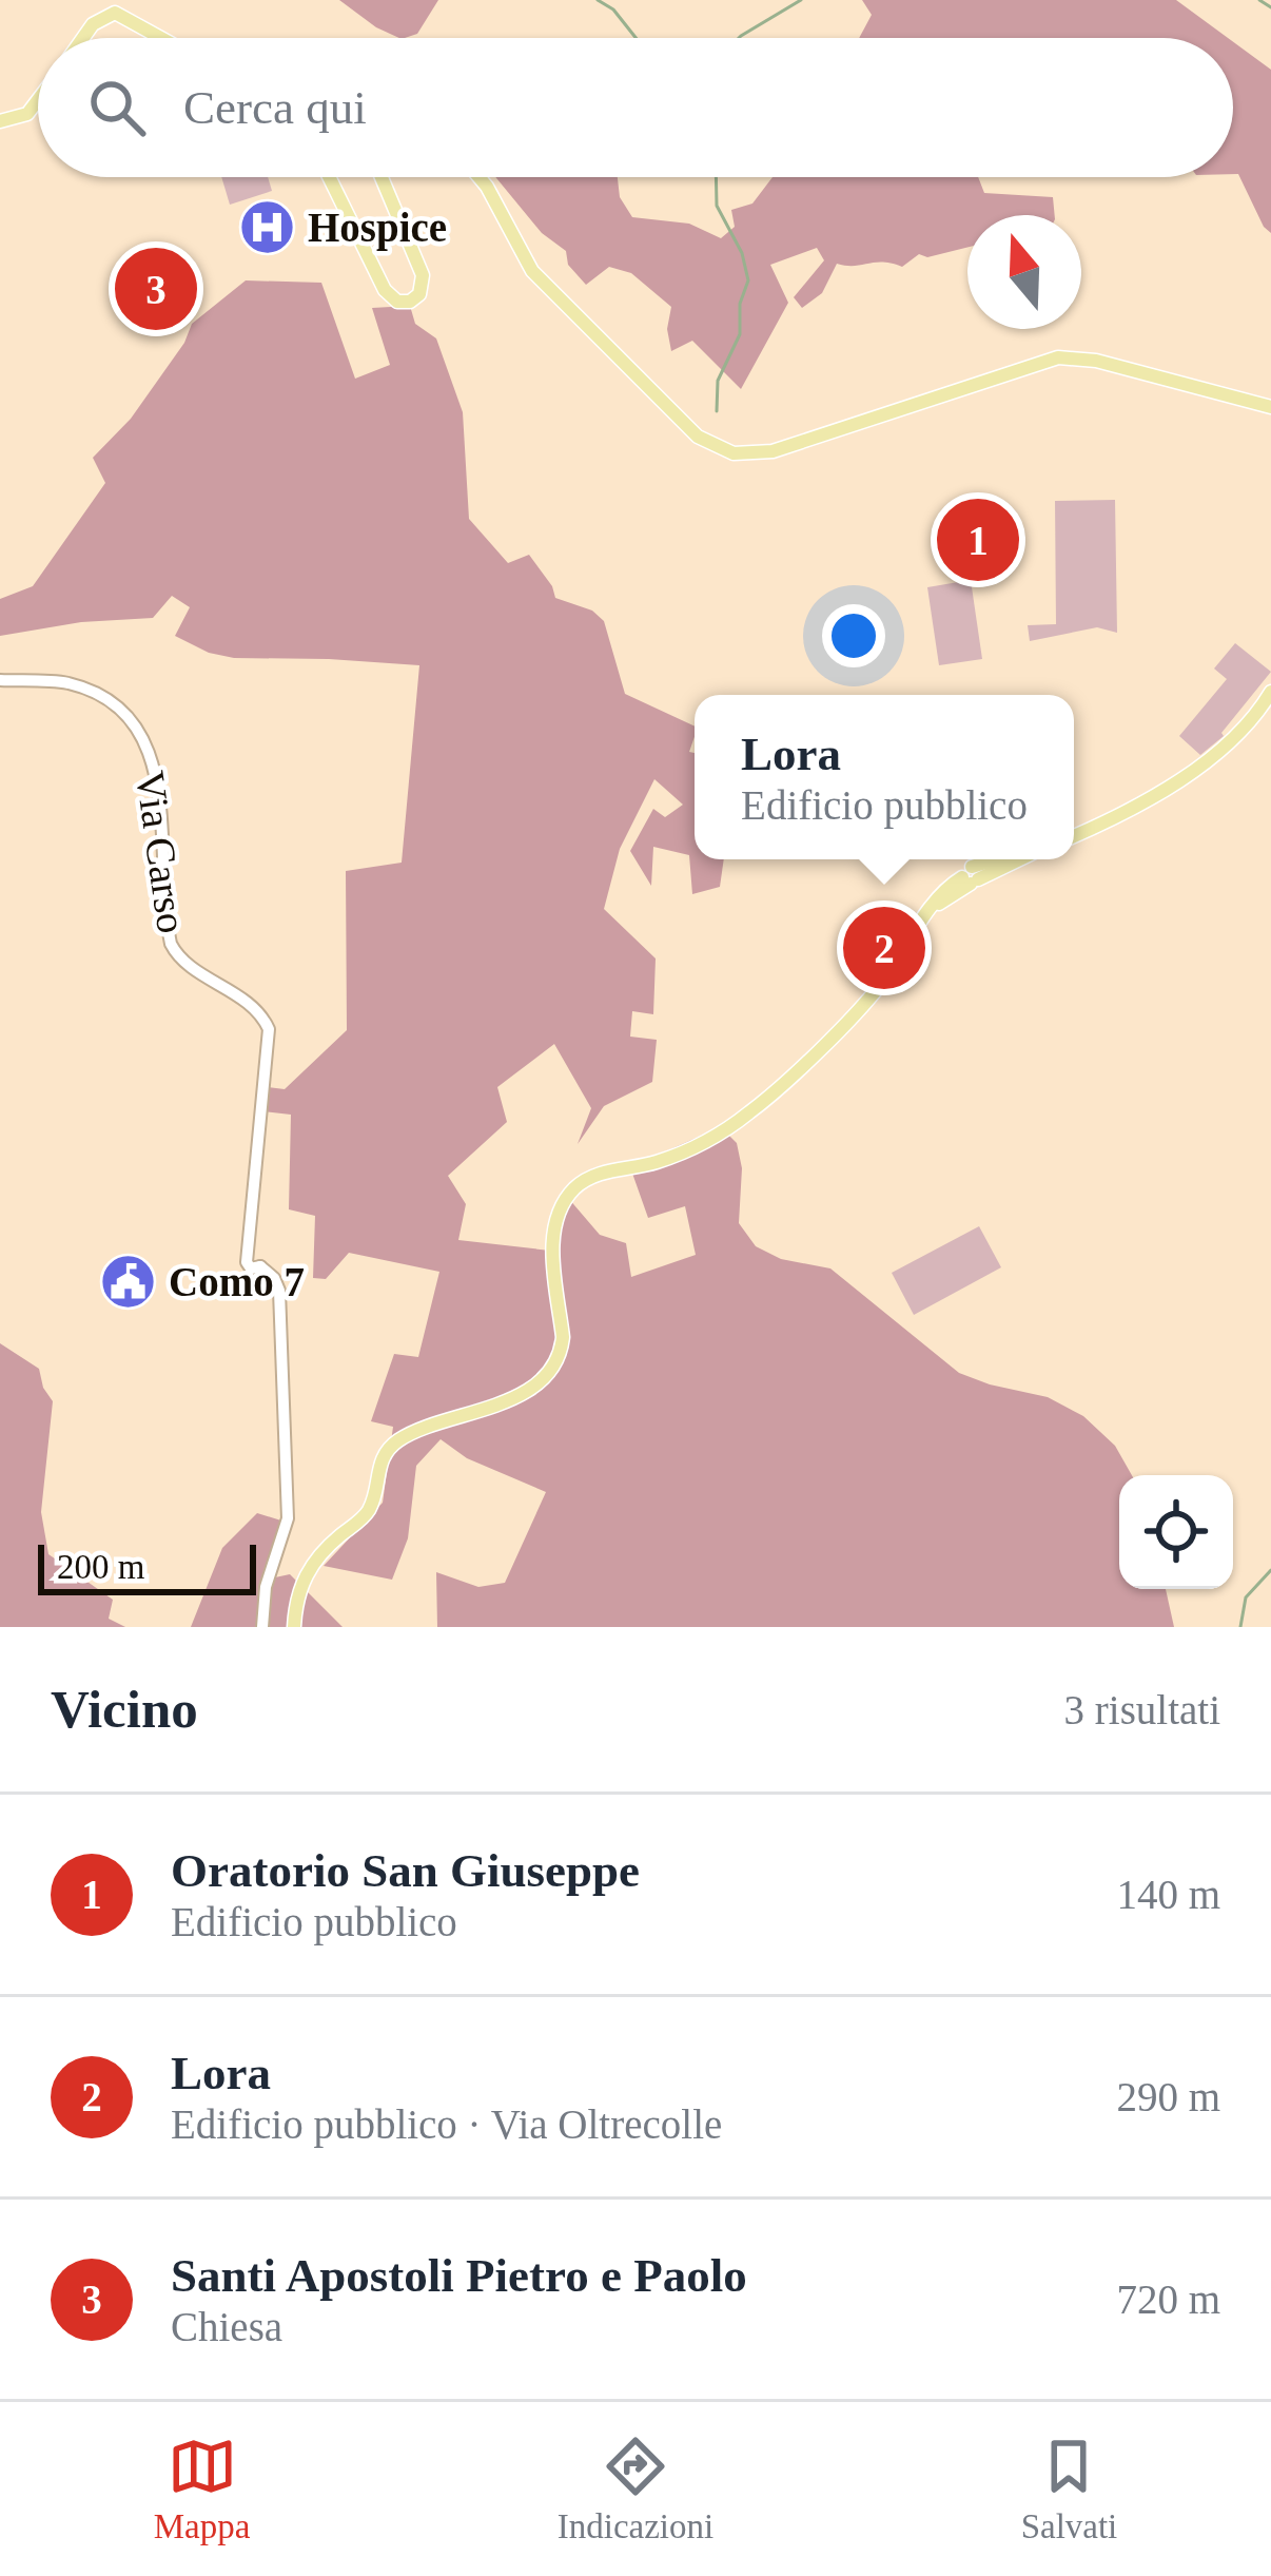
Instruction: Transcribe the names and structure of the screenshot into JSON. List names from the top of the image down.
{
  "streets": {
    "street": ["Via Carso"]
  },
  "places": {
    "hospital": ["Hospice"],
    "public building": ["Como 7"]
  },
  "scale_bar": "200 m",
  "north": "top",
  "page": {
    "search": "Cerca qui",
    "pins": ["3", "1", "2"],
    "popup": ["Lora", "Edificio pubblico"],
    "scale": "200 m",
    "heading": ["Vicino", "3 risultati"],
    "list": [
      {
        "mark": "1",
        "name": "Oratorio San Giuseppe",
        "note": "Edificio pubblico",
        "value": "140 m"
      },
      {
        "mark": "2",
        "name": "Lora",
        "note": "Edificio pubblico · Via Oltrecolle",
        "value": "290 m"
      },
      {
        "mark": "3",
        "name": "Santi Apostoli Pietro e Paolo",
        "note": "Chiesa",
        "value": "720 m"
      }
    ],
    "nav": ["Mappa", "Indicazioni", "Salvati"]
  }
}
